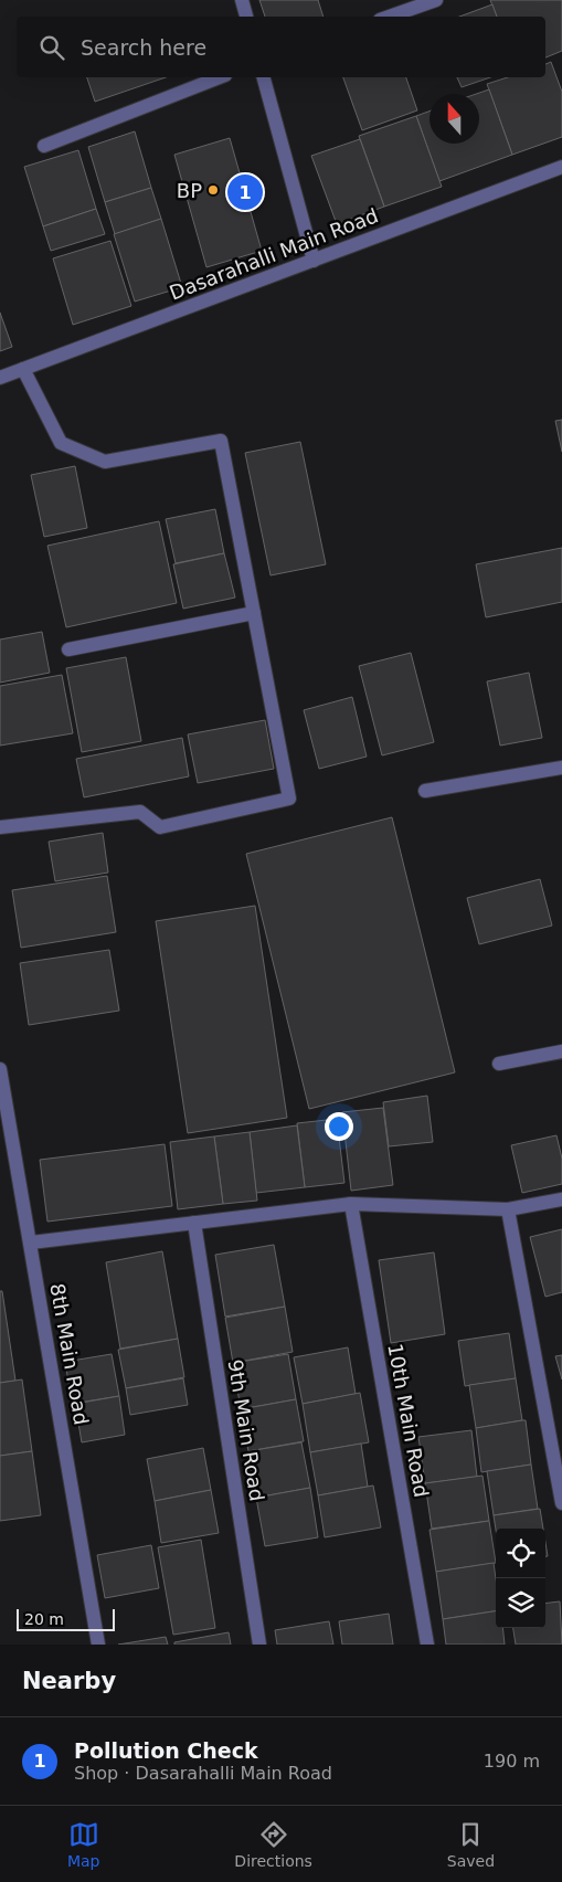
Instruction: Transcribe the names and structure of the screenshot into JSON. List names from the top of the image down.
{
  "streets": {
    "street": [
      "Dasarahalli Main Road",
      "8th Main Road",
      "10th Main Road",
      "9th Main Road"
    ]
  },
  "places": ["BP"],
  "scale_bar": "20 m",
  "north": "top",
  "page": {
    "search": "Search here",
    "pins": "1",
    "scale": "20 m",
    "heading": "Nearby",
    "list": [
      {
        "mark": "1",
        "name": "Pollution Check",
        "note": "Shop · Dasarahalli Main Road",
        "value": "190 m"
      }
    ],
    "nav": ["Map", "Directions", "Saved"]
  }
}
